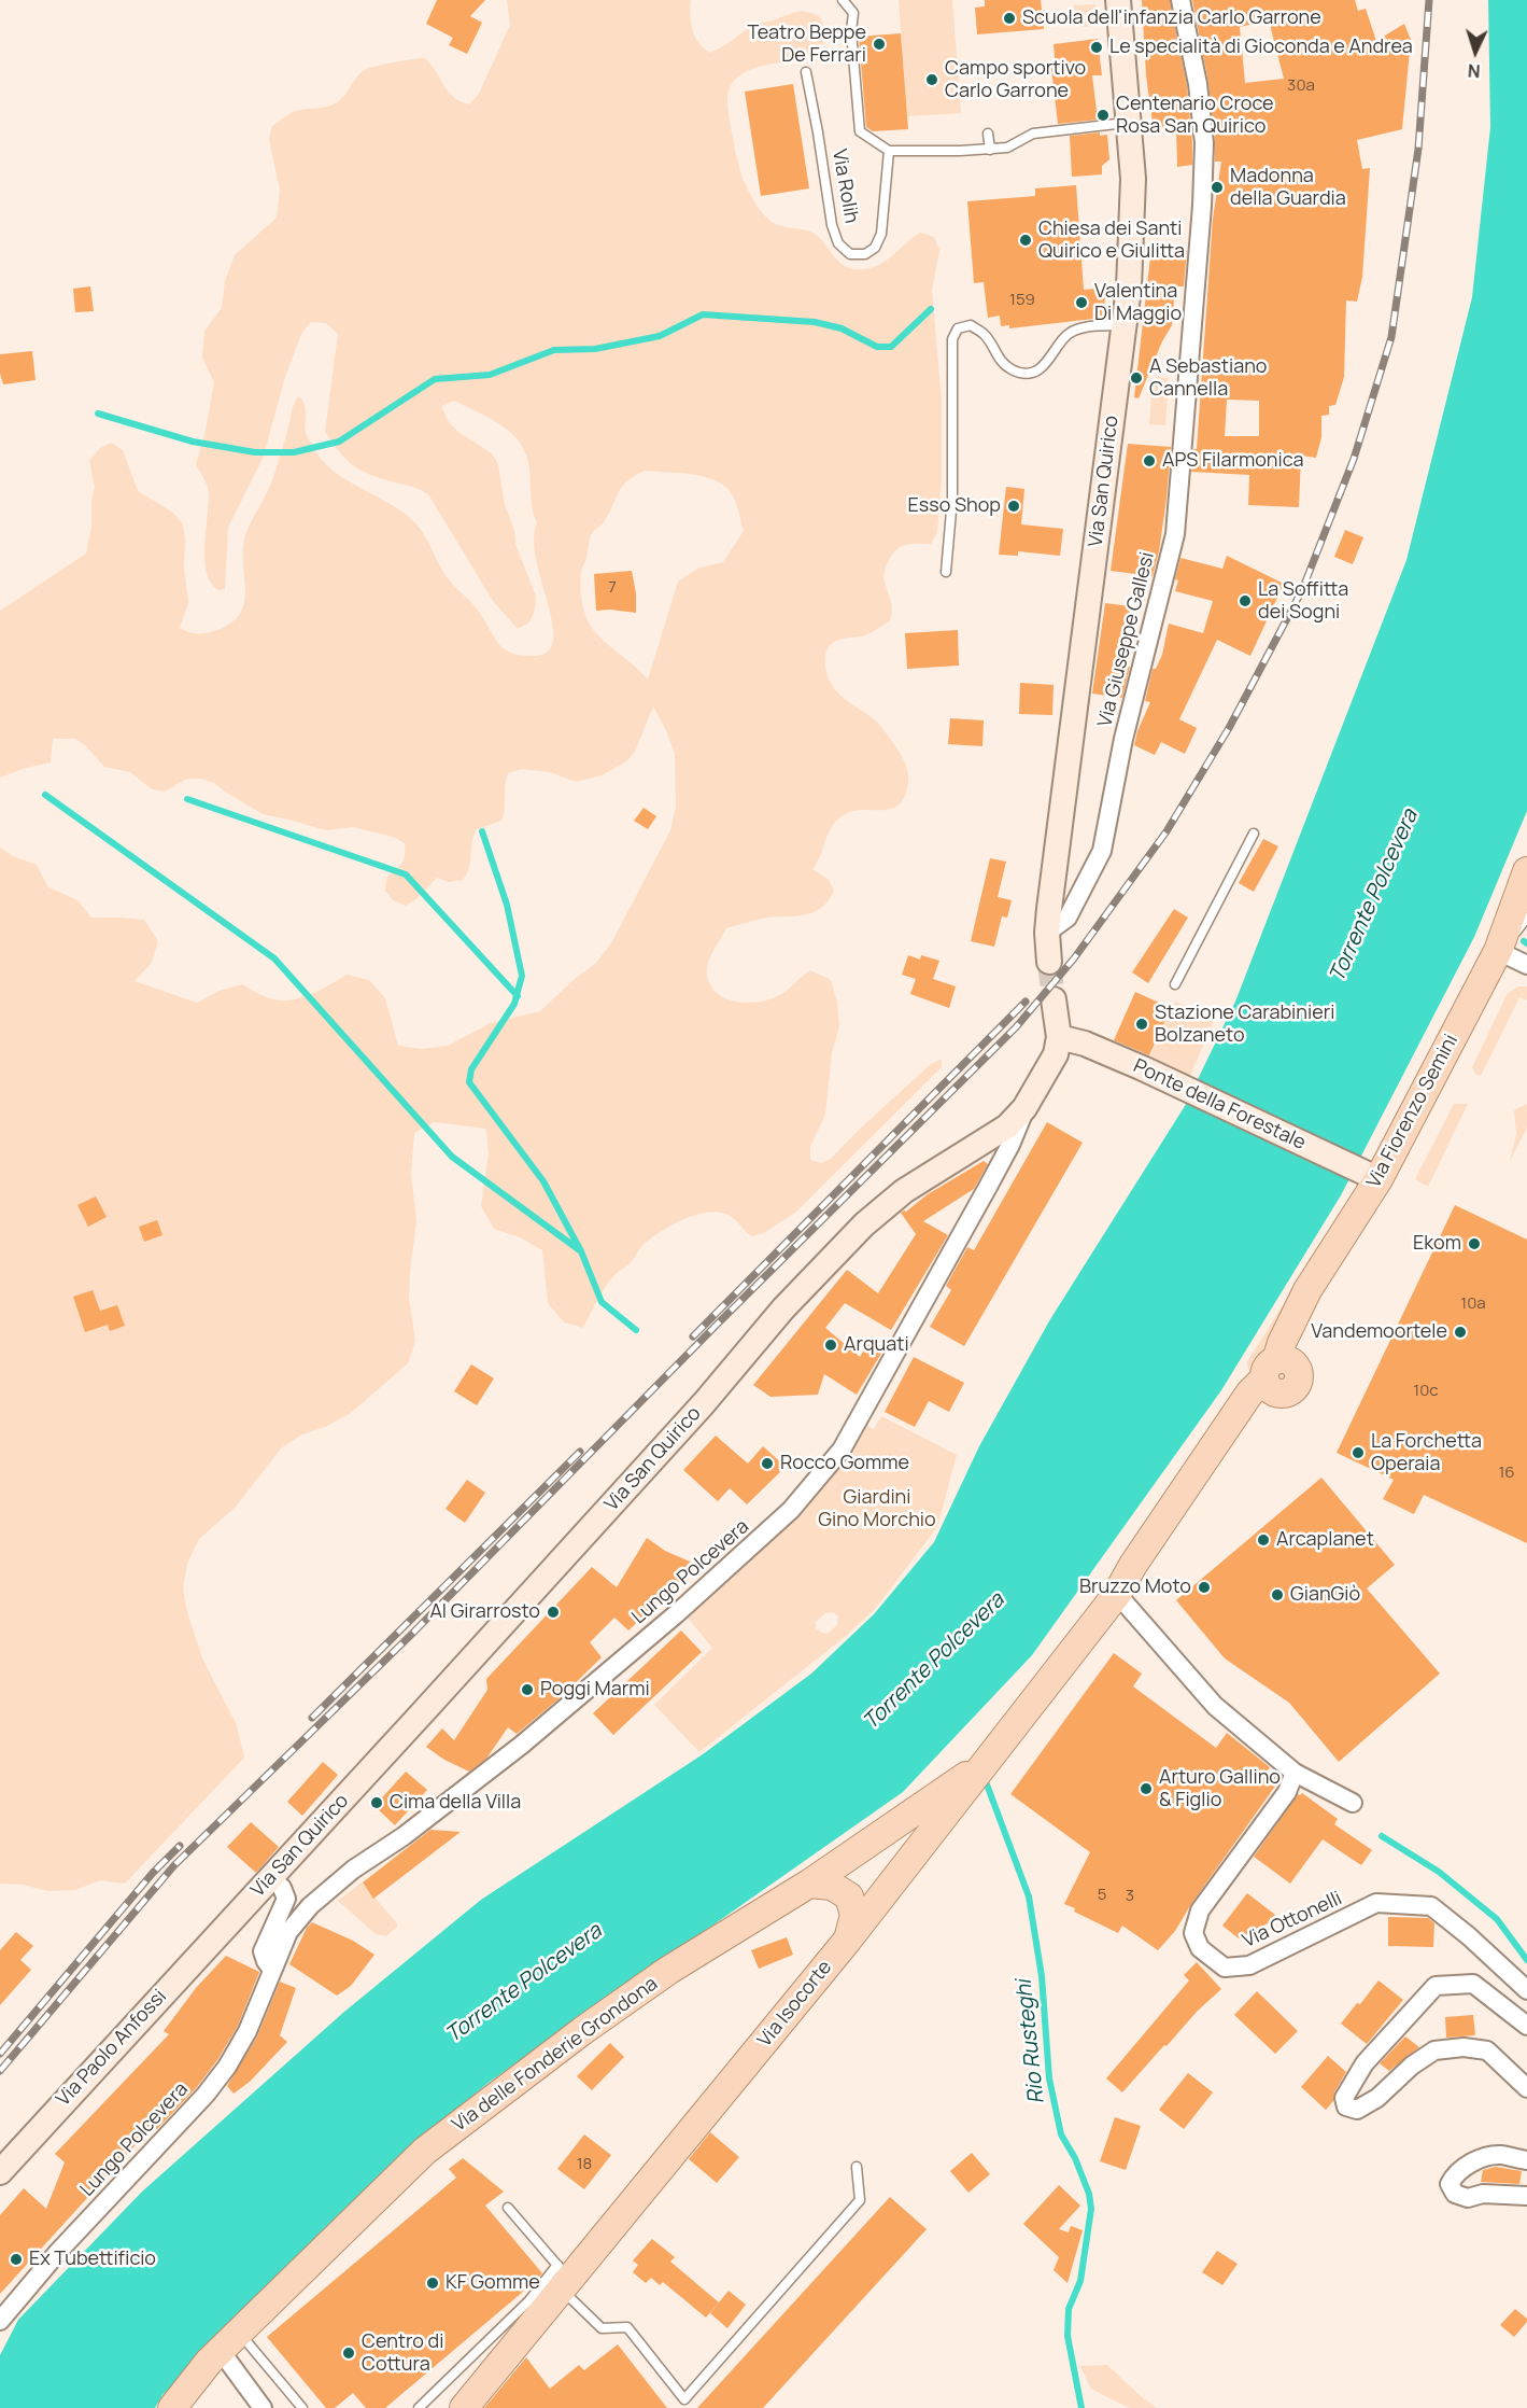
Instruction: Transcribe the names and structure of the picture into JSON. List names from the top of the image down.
{
  "streets": {
    "main road": [
      "Via San Quirico",
      "Ponte della Forestale",
      "Via Fiorenzo Semini",
      "Via Isocorte",
      "Via Paolo Anfossi",
      "Via delle Fonderie Grondona"
    ],
    "street": ["Via Giuseppe Gallesi", "Lungo Polcevera", "Via Ottonelli"],
    "lane": ["Via Rolih"]
  },
  "crossings": [
    ["Via San Quirico", "Via Giuseppe Gallesi"],
    ["Via San Quirico", "Ponte della Forestale"],
    ["Via San Quirico", "Lungo Polcevera"],
    ["Via San Quirico", "Via Paolo Anfossi"],
    ["Ponte della Forestale", "Via Fiorenzo Semini"],
    ["Via Fiorenzo Semini", "Via Isocorte"],
    ["Via Isocorte", "Via delle Fonderie Grondona"]
  ],
  "water": ["Torrente Polcevera", "Rio Rusteghi"],
  "parks": ["Giardini Gino Morchio"],
  "places": [
    "Scuola dell'infanzia Carlo Garrone",
    "Teatro Beppe De Ferrari",
    "Le specialità di Gioconda e Andrea",
    "Campo sportivo Carlo Garrone",
    "Centenario Croce Rosa San Quirico",
    "Madonna della Guardia",
    "Chiesa dei Santi Quirico e Giulitta",
    "Valentina Di Maggio",
    "A Sebastiano Cannella",
    "APS Filarmonica",
    "Esso Shop",
    "La Soffitta dei Sogni",
    "Stazione Carabinieri Bolzaneto",
    "Ekom",
    "Vandemoortele",
    "Arquati",
    "La Forchetta Operaia",
    "Rocco Gomme",
    "Arcaplanet",
    "Bruzzo Moto",
    "GianGiò",
    "Al Girarrosto",
    "Poggi Marmi",
    "Arturo Gallino & Figlio",
    "Cima della Villa",
    "Ex Tubettificio",
    "KF Gomme",
    "Centro di Cottura"
  ],
  "house_numbers": [
    "30a",
    "159",
    "7",
    "10a",
    "10c",
    "16",
    "5",
    "3",
    "18"
  ],
  "north": "bottom"
}
